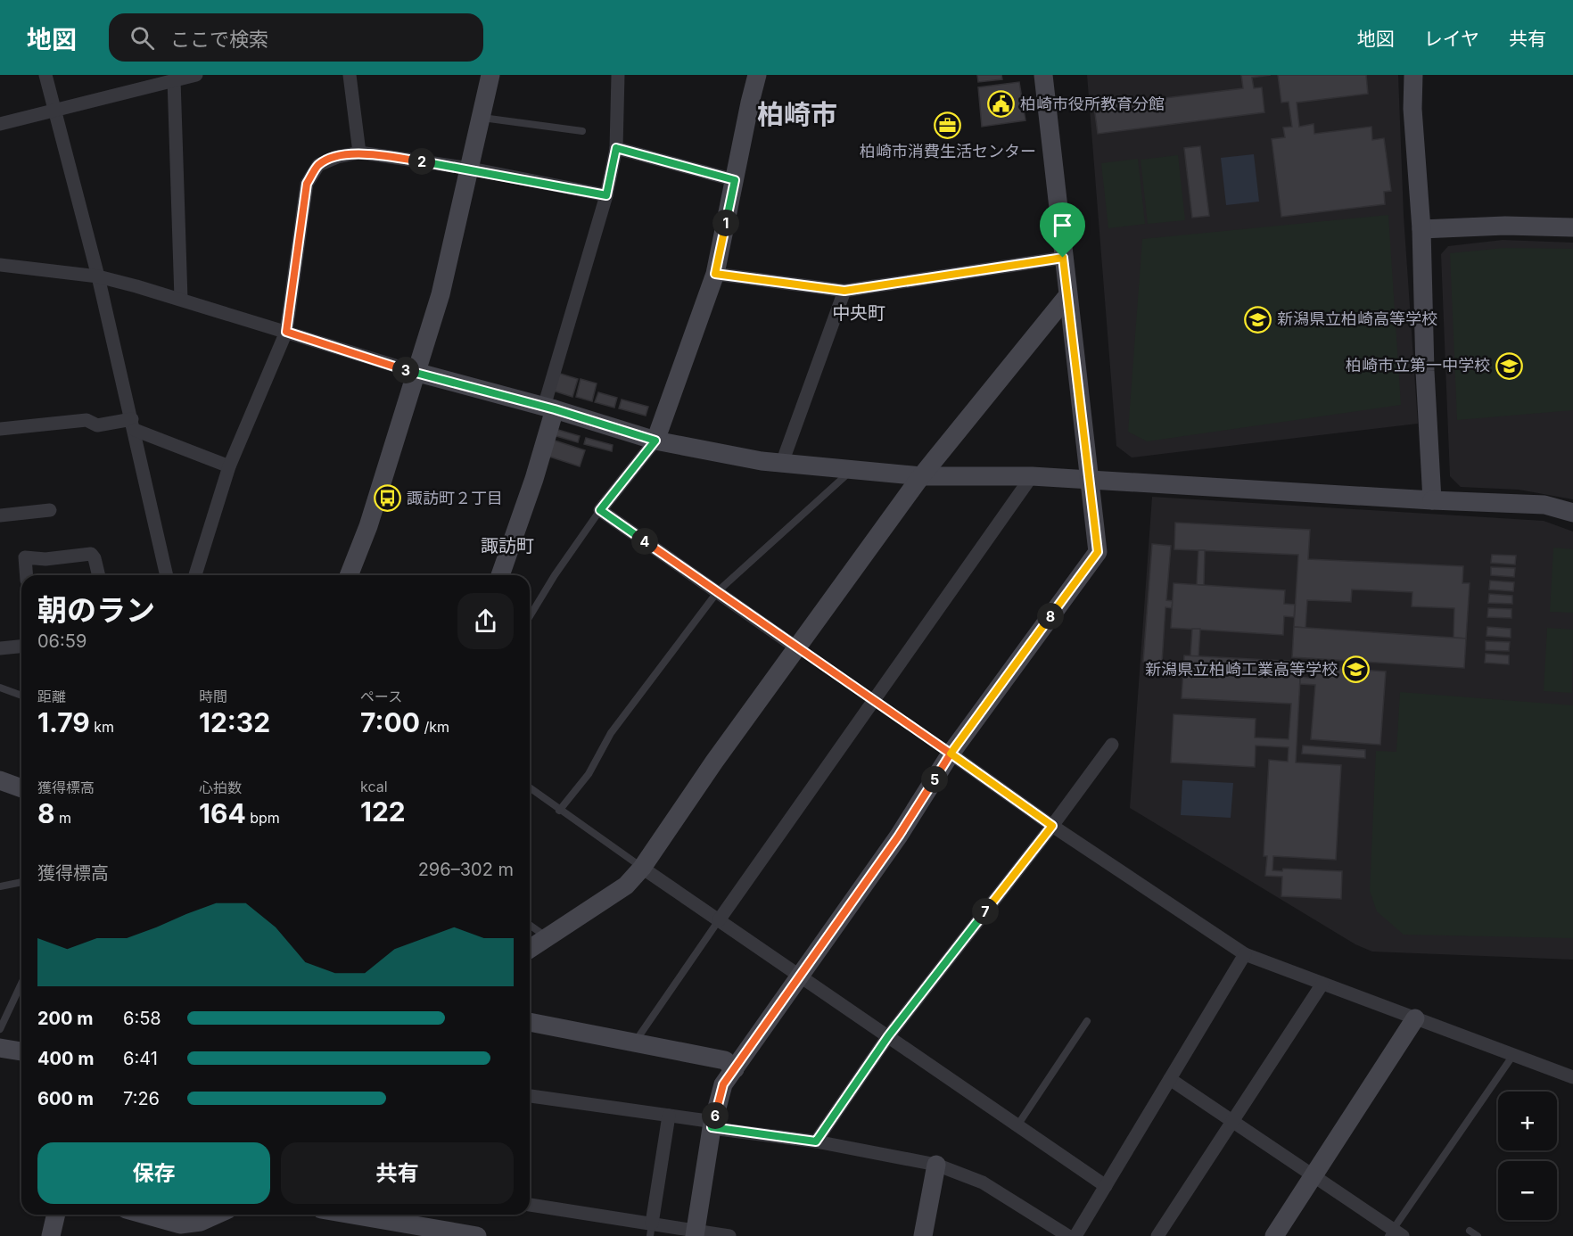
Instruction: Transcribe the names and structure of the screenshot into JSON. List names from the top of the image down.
{
  "districts": ["柏崎市", "中央町", "諏訪町"],
  "places": {
    "public building": ["柏崎市役所教育分館"],
    "office": ["柏崎市消費生活センター"],
    "school or university": ["新潟県立柏崎高等学校", "柏崎市立第一中学校", "新潟県立柏崎工業高等学校"],
    "bus stop": ["諏訪町２丁目"]
  },
  "page": {
    "header": "地図",
    "search": "ここで検索",
    "nav": ["地図", "レイヤ", "共有"],
    "pins": [
      "2",
      "1",
      "3",
      "4",
      "8",
      "5",
      "7",
      "6"
    ],
    "heading": ["朝のラン", "06:59"],
    "stats": [
      ["距離", "1.79 km"],
      ["時間", "12:32"],
      ["ペース", "7:00 /km"],
      ["獲得標高", "8 m"],
      ["心拍数", "164 bpm"],
      ["kcal", "122"]
    ],
    "chart": ["獲得標高", "296–302 m"],
    "list": [
      {
        "name": "200 m",
        "note": "6:58"
      },
      {
        "name": "400 m",
        "note": "6:41"
      },
      {
        "name": "600 m",
        "note": "7:26"
      }
    ],
    "map_buttons": ["+", "−"],
    "buttons": ["保存", "共有"]
  }
}
